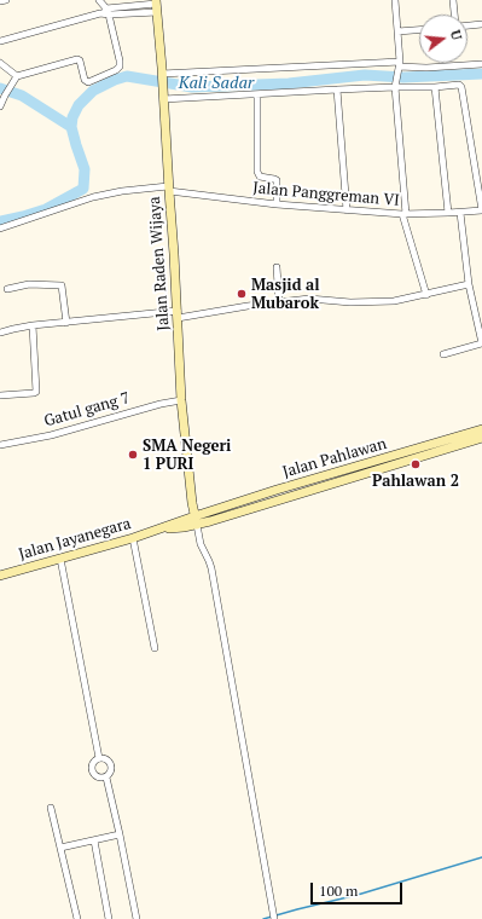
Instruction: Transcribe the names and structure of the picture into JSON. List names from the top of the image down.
{
  "streets": {
    "main road": ["Jalan Raden Wijaya", "Jalan Pahlawan", "Jalan Jayanegara"],
    "street": ["Jalan Panggreman VI", "Gatul gang 7"]
  },
  "crossings": [
    ["Jalan Panggreman VI", "Jalan Raden Wijaya"],
    ["Jalan Raden Wijaya", "Gatul gang 7"],
    ["Jalan Raden Wijaya", "Jalan Pahlawan"],
    ["Jalan Raden Wijaya", "Jalan Jayanegara"],
    ["Jalan Pahlawan", "Jalan Jayanegara"]
  ],
  "water": ["Kali Sadar"],
  "places": ["Masjid al Mubarok", "SMA Negeri 1 PURI", "Pahlawan 2"],
  "scale_bar": "100 m",
  "north": "right"
}
